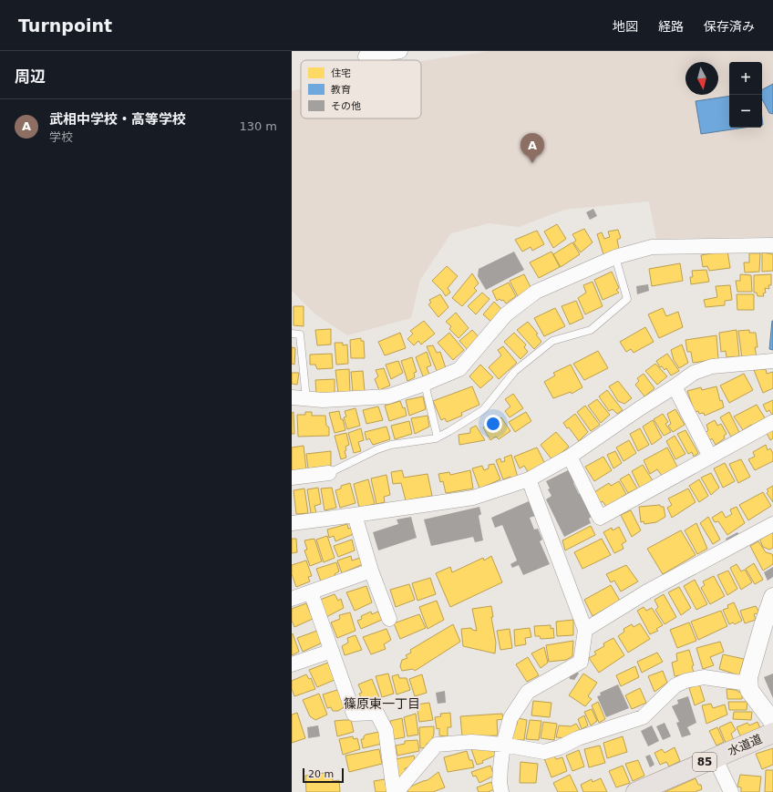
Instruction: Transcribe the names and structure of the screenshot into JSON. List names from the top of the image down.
{
  "streets": {
    "main road": ["水道道", "85"]
  },
  "districts": ["篠原東一丁目"],
  "legend": ["住宅", "教育", "その他"],
  "scale_bar": "20 m",
  "north": "bottom",
  "page": {
    "header": "Turnpoint",
    "nav": ["地図", "経路", "保存済み"],
    "heading": "周辺",
    "map_buttons": ["+", "−"],
    "list": [
      {
        "mark": "A",
        "name": "武相中学校・高等学校",
        "note": "学校",
        "value": "130 m"
      }
    ],
    "pins": "A",
    "scale": "20 m"
  }
}
